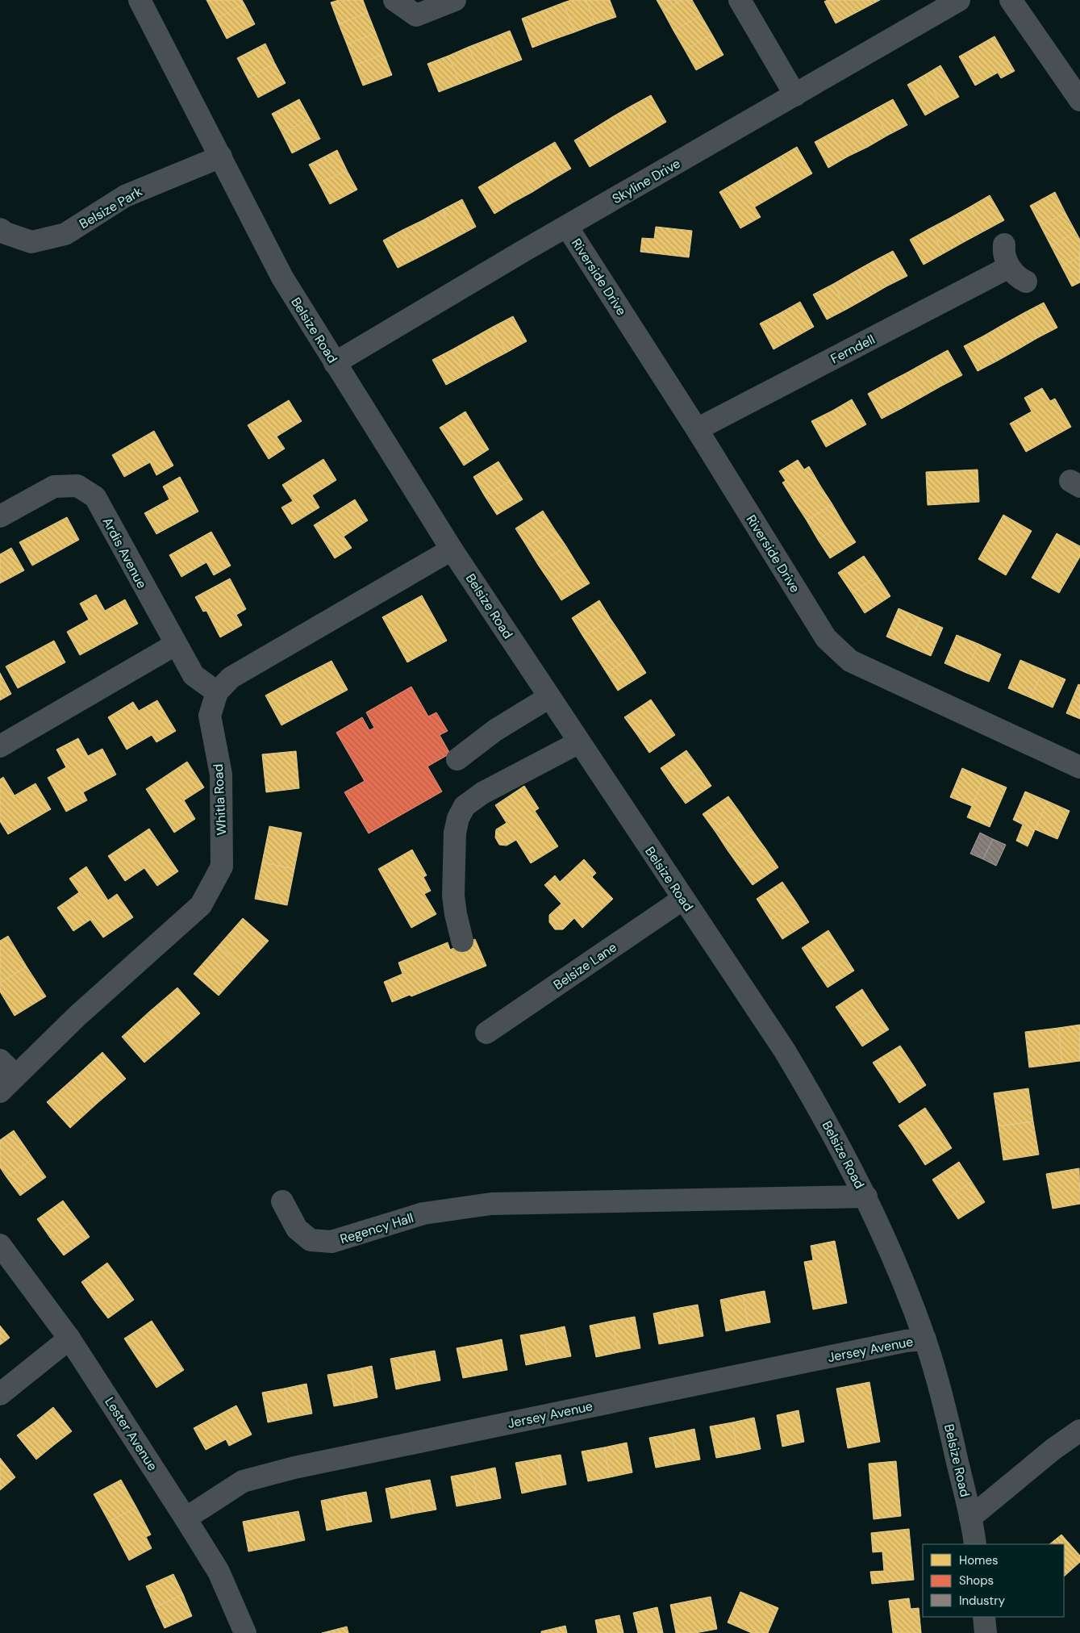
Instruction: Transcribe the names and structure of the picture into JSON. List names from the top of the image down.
{
  "streets": {
    "street": [
      "Skyline Drive",
      "Belsize Park",
      "Riverside Drive",
      "Belsize Road",
      "Ferndell",
      "Ardis Avenue",
      "Whitla Road",
      "Belsize Lane",
      "Regency Hall",
      "Jersey Avenue",
      "Lester Avenue"
    ]
  },
  "crossings": [
    ["Skyline Drive", "Riverside Drive"],
    ["Skyline Drive", "Belsize Road"],
    ["Belsize Park", "Belsize Road"],
    ["Riverside Drive", "Ferndell"],
    ["Belsize Road", "Whitla Road"],
    ["Belsize Road", "Belsize Lane"],
    ["Belsize Road", "Regency Hall"],
    ["Belsize Road", "Jersey Avenue"],
    ["Ardis Avenue", "Whitla Road"],
    ["Jersey Avenue", "Lester Avenue"]
  ],
  "legend": ["Homes", "Shops", "Industry"]
}
